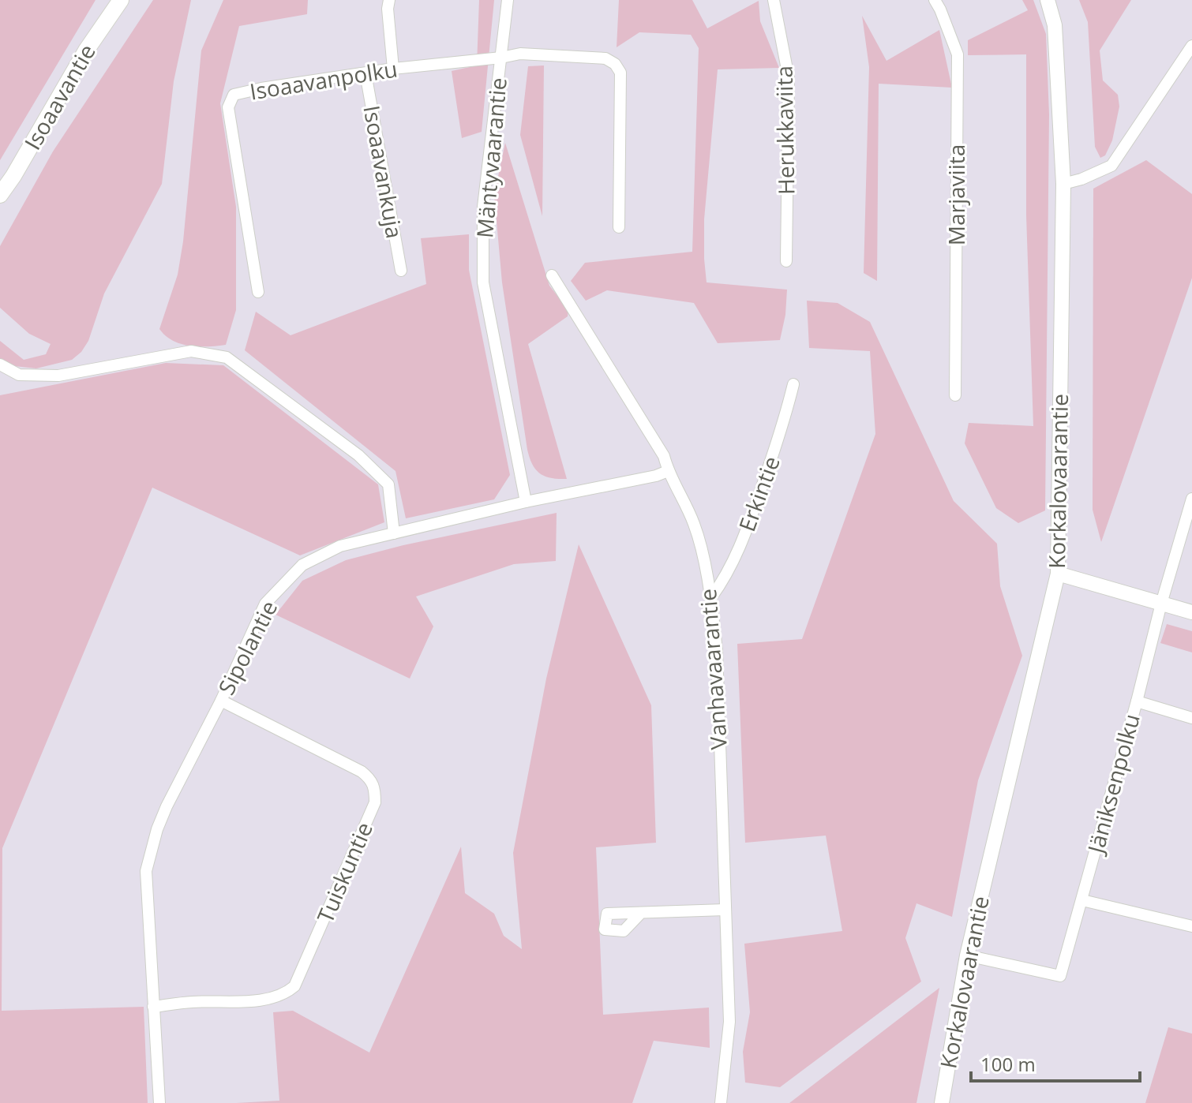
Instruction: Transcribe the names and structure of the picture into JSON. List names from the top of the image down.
{
  "streets": {
    "main road": ["Isoaavantie"],
    "street": [
      "Isoaavanpolku",
      "Herukkaviita",
      "Mäntyvaarantie",
      "Isoaavankuja",
      "Marjaviita",
      "Korkalovaarantie",
      "Erkintie",
      "Sipolantie",
      "Vanhavaarantie",
      "Jäniksenpolku",
      "Tuiskuntie"
    ]
  },
  "crossings": [
    ["Isoaavanpolku", "Mäntyvaarantie"],
    ["Isoaavanpolku", "Isoaavankuja"],
    ["Mäntyvaarantie", "Sipolantie"],
    ["Korkalovaarantie", "Jäniksenpolku"],
    ["Erkintie", "Vanhavaarantie"],
    ["Sipolantie", "Vanhavaarantie"],
    ["Sipolantie", "Tuiskuntie"]
  ],
  "scale_bar": "100 m"
}
